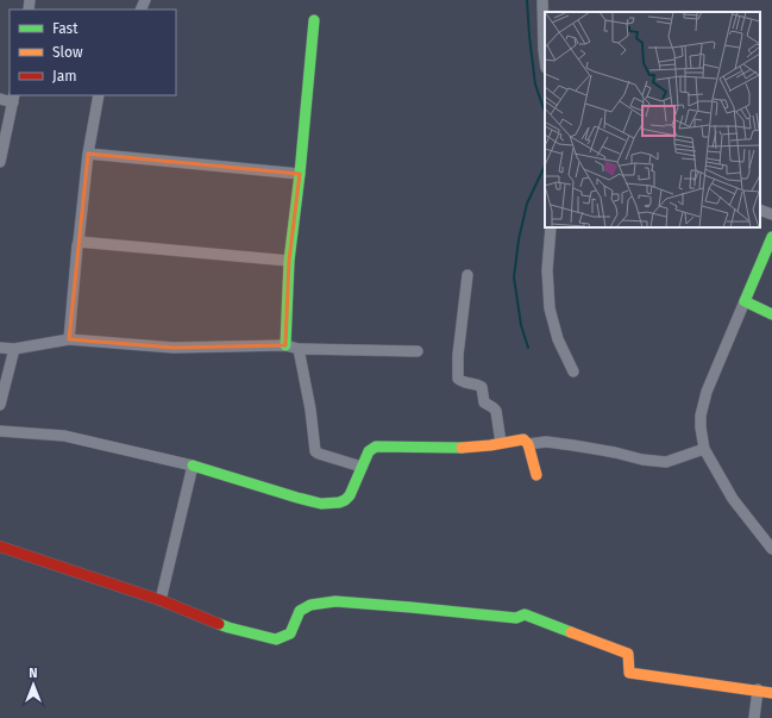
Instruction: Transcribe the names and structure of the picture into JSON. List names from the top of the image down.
{
  "legend": ["Fast", "Slow", "Jam"],
  "north": "top"
}
